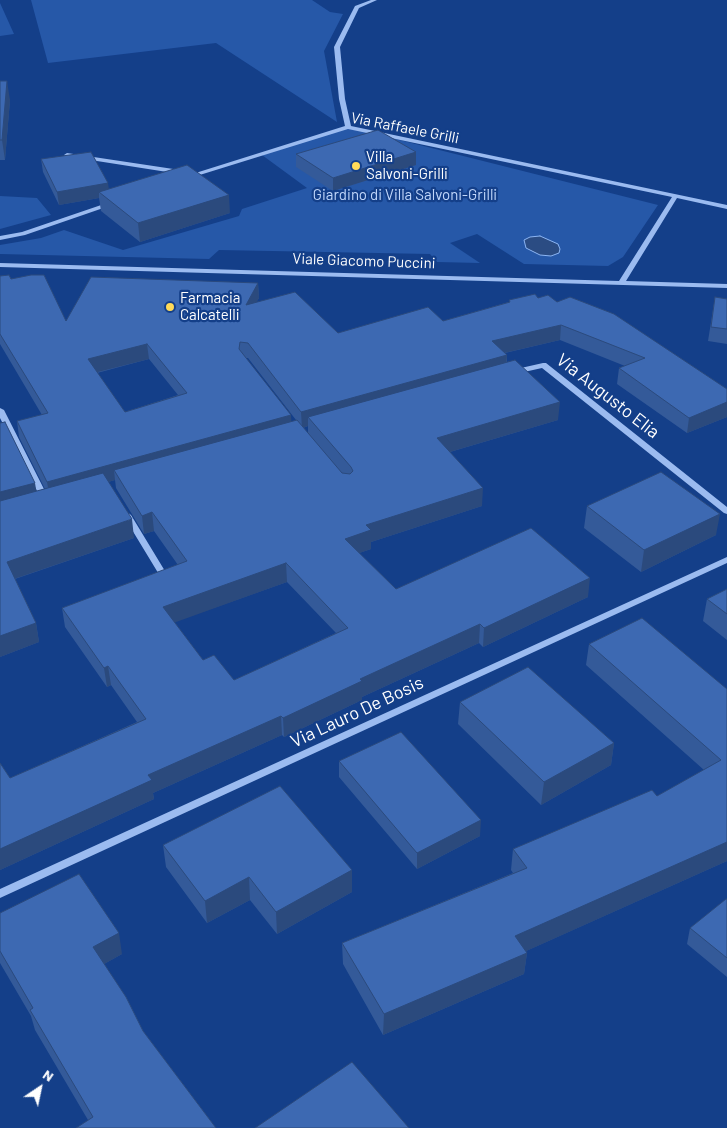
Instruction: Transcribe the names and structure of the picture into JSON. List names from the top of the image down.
{
  "streets": {
    "street": [
      "Via Raffaele Grilli",
      "Viale Giacomo Puccini",
      "Via Augusto Elia",
      "Via Lauro De Bosis"
    ]
  },
  "parks": ["Giardino di Villa Salvoni-Grilli"],
  "places": ["Villa Salvoni-Grilli", "Farmacia Calcatelli"],
  "north": "top right"
}
